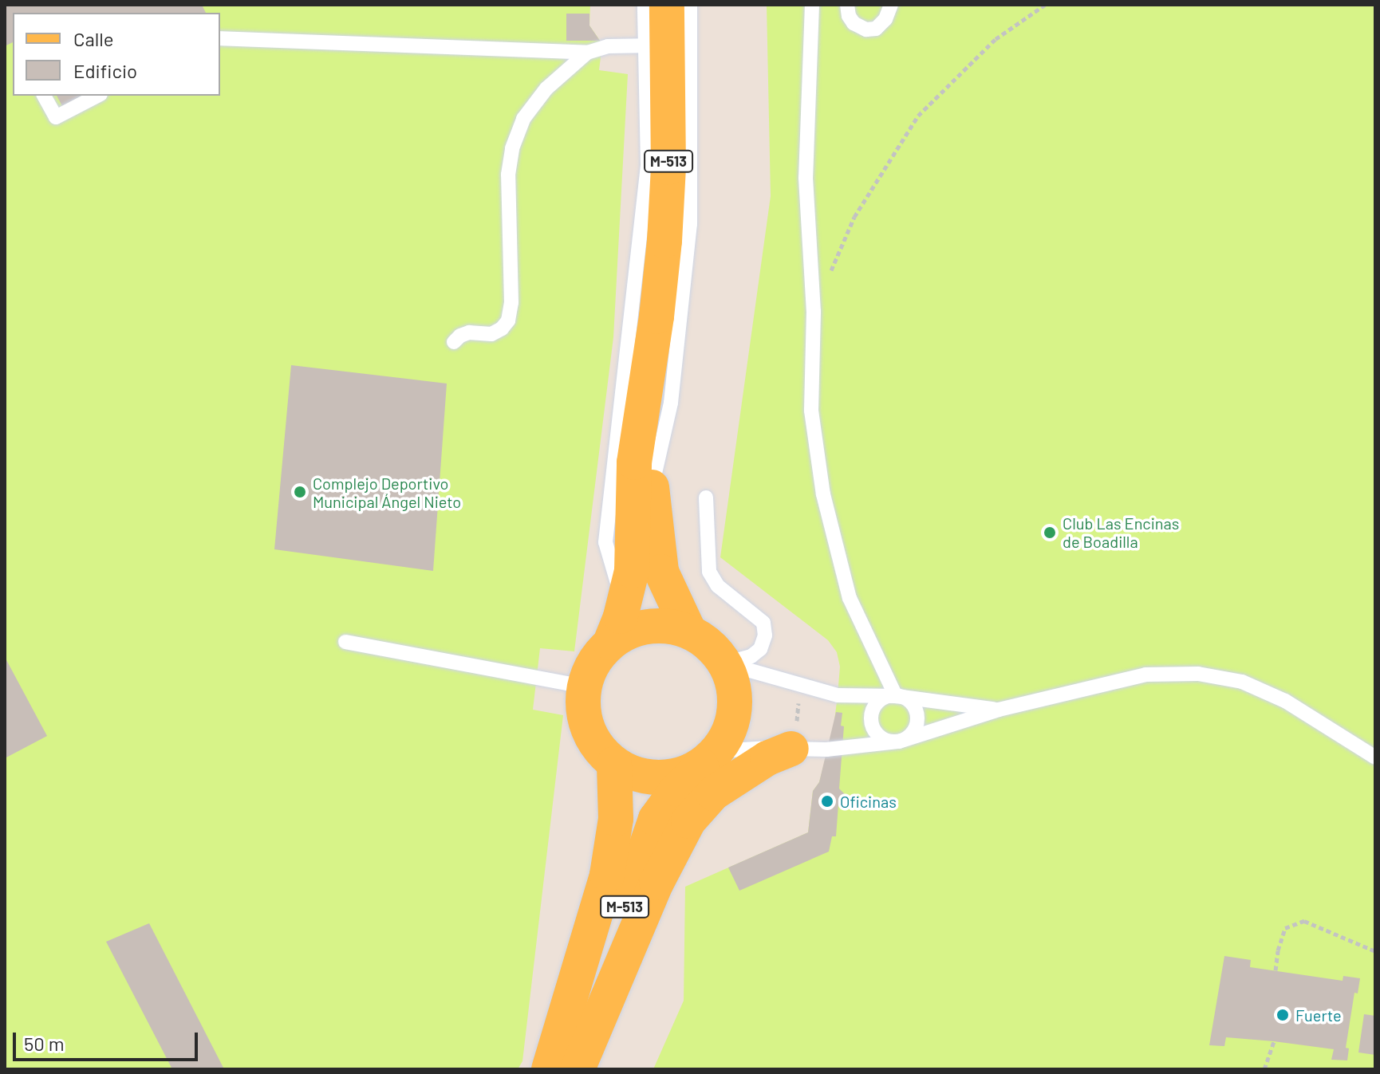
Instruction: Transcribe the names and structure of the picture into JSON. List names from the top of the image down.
{
  "streets": {
    "main road": ["M-513"]
  },
  "places": [
    "Complejo Deportivo Municipal Ángel Nieto",
    "Club Las Encinas de Boadilla",
    "Oficinas",
    "Fuerte"
  ],
  "legend": ["Calle", "Edificio"],
  "scale_bar": "50 m"
}
